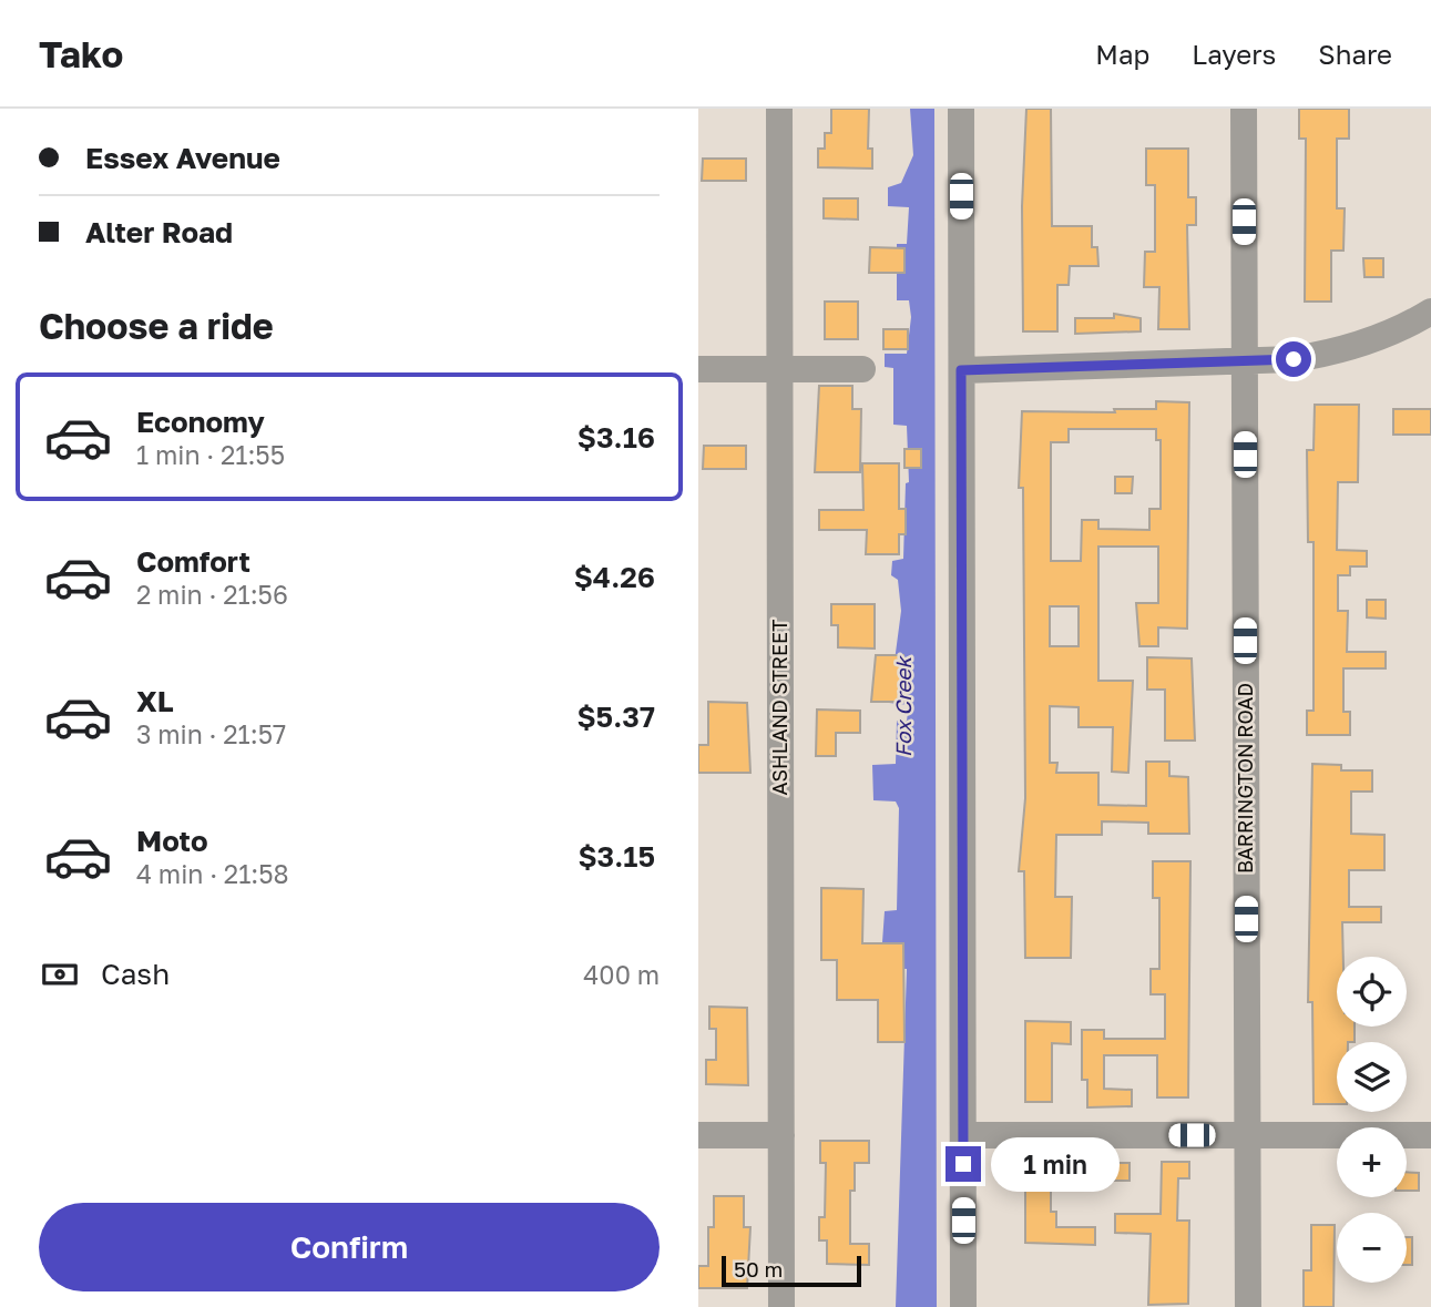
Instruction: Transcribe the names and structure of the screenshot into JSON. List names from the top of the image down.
{
  "streets": {
    "street": ["ASHLAND STREET", "BARRINGTON ROAD"]
  },
  "water": ["Fox Creek"],
  "scale_bar": "50 m",
  "page": {
    "header": "Tako",
    "nav": ["Map", "Layers", "Share"],
    "banner": ["Essex Avenue", "Alter Road"],
    "heading": "Choose a ride",
    "list": [
      {
        "name": "Economy",
        "note": "1 min · 21:55",
        "value": "$3.16"
      },
      {
        "name": "Comfort",
        "note": "2 min · 21:56",
        "value": "$4.26"
      },
      {
        "name": "XL",
        "note": "3 min · 21:57",
        "value": "$5.37"
      },
      {
        "name": "Moto",
        "note": "4 min · 21:58",
        "value": "$3.15"
      }
    ],
    "pay": ["Cash", "400 m"],
    "map_buttons": ["+", "−"],
    "bubble": "1 min",
    "buttons": "Confirm",
    "scale": "50 m"
  }
}
